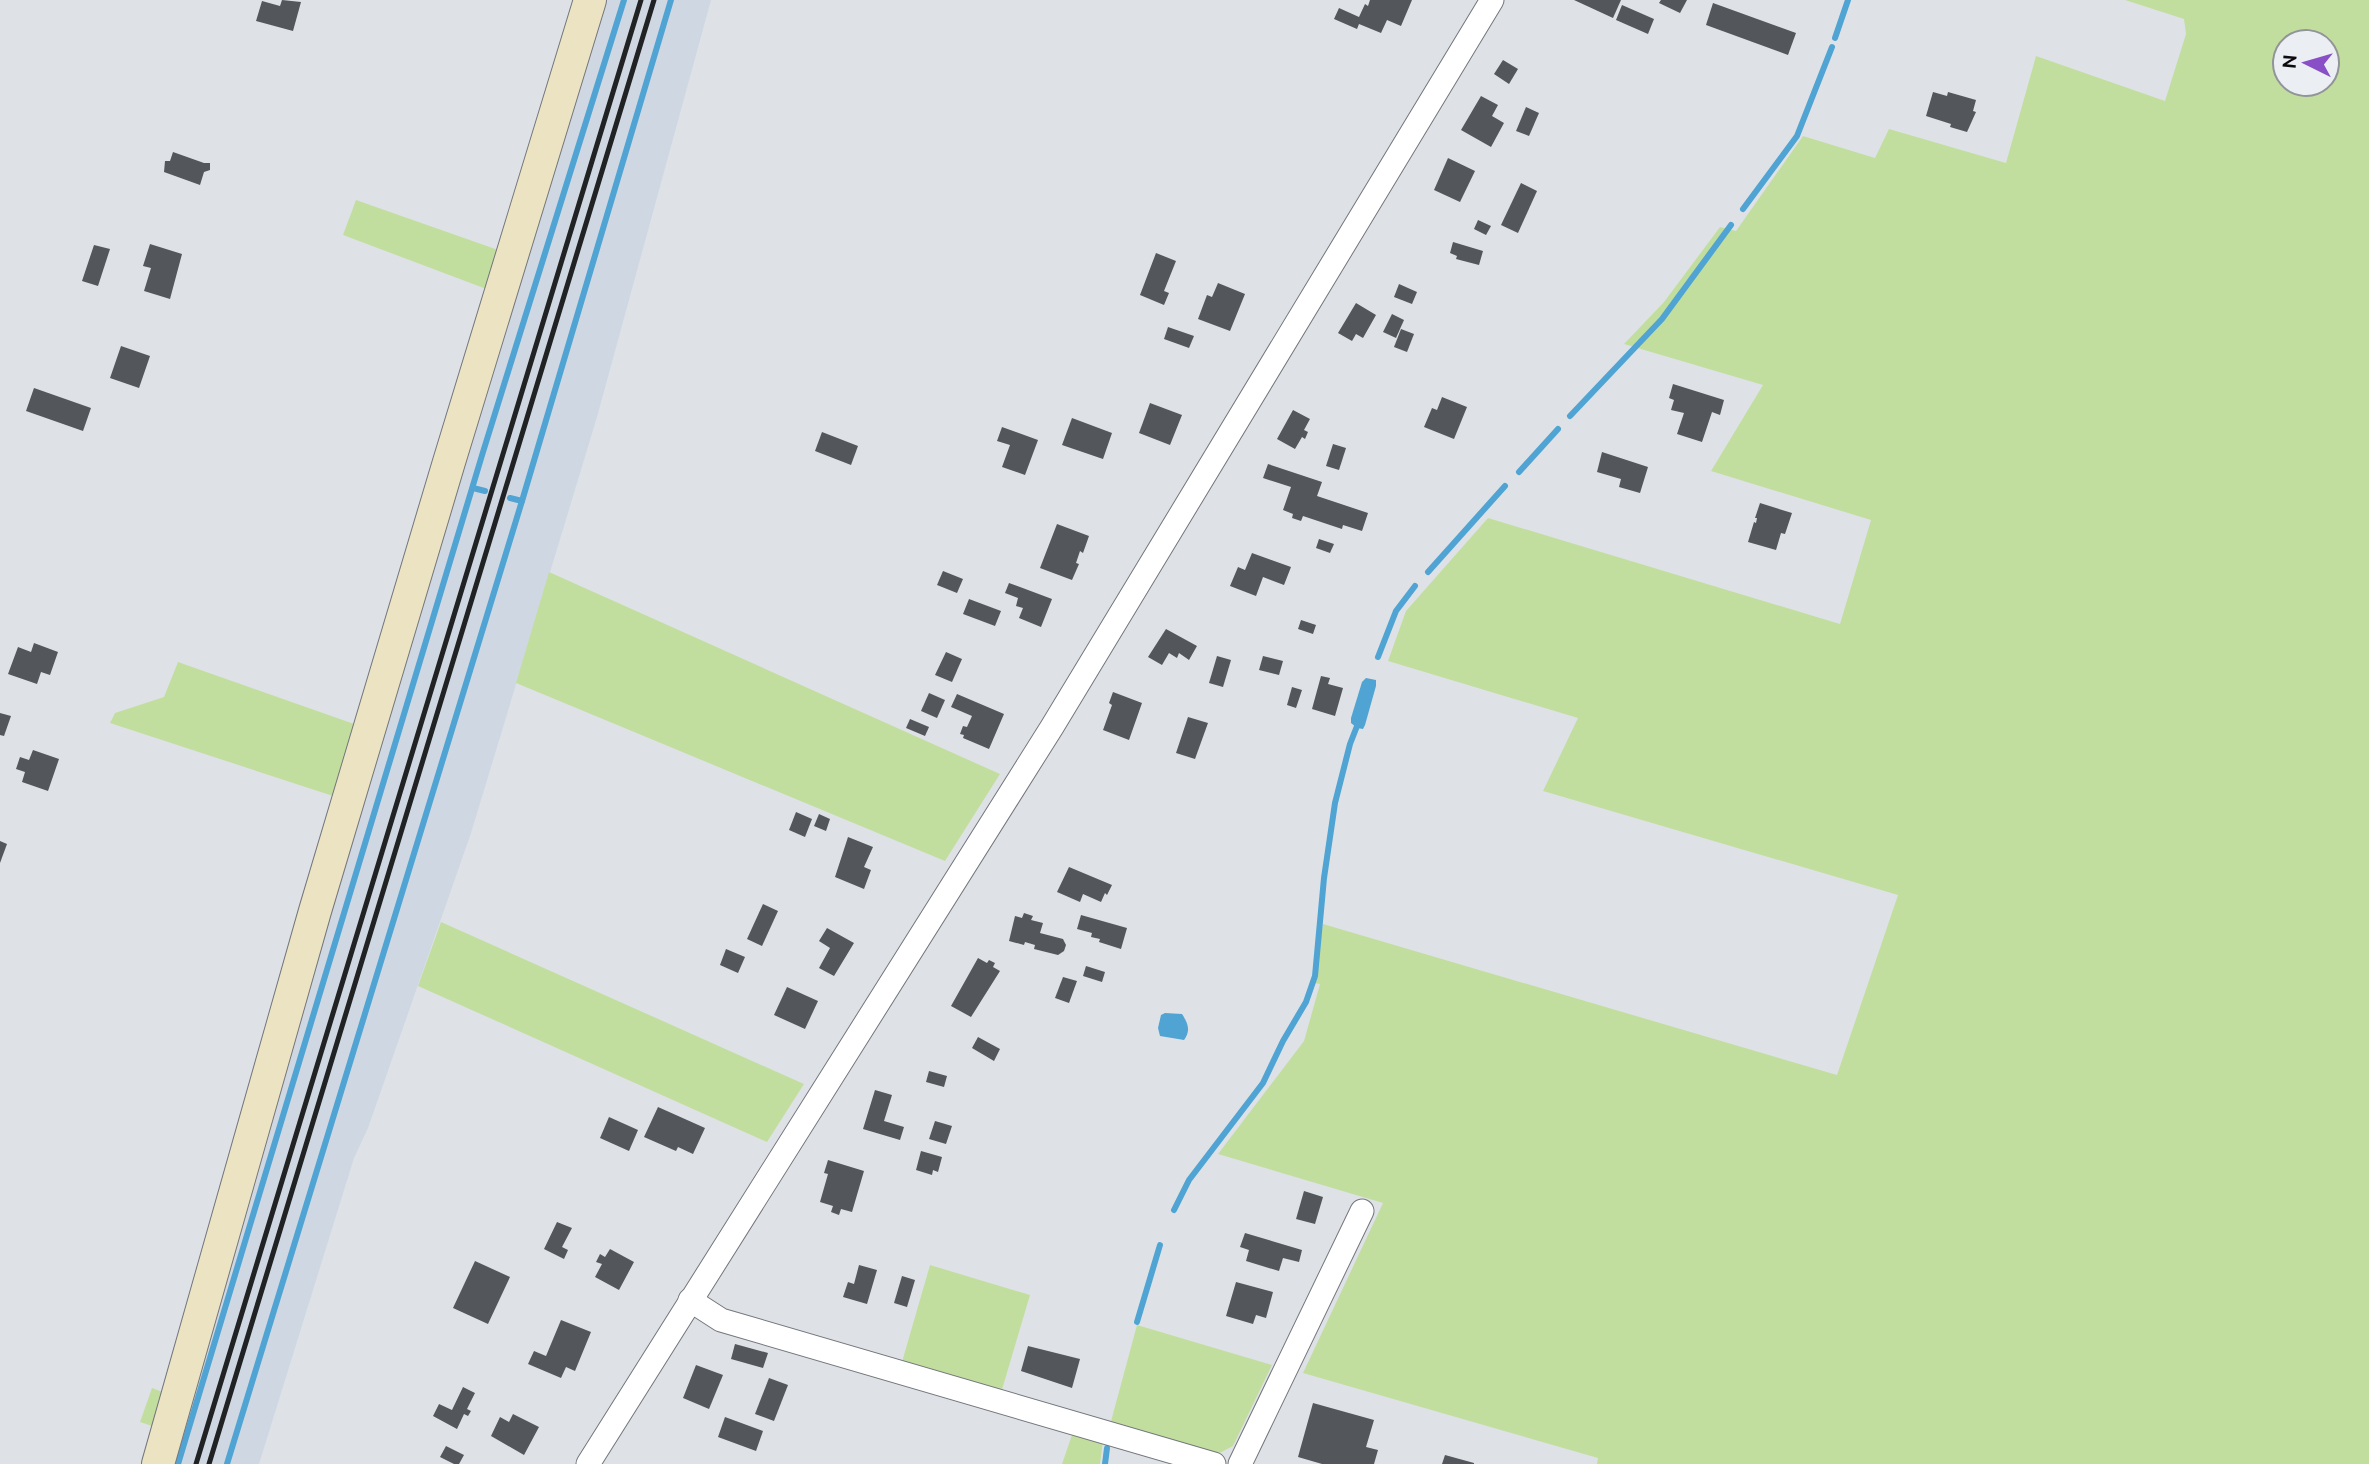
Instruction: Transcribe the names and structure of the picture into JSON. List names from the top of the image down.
{
  "north": "left"
}
